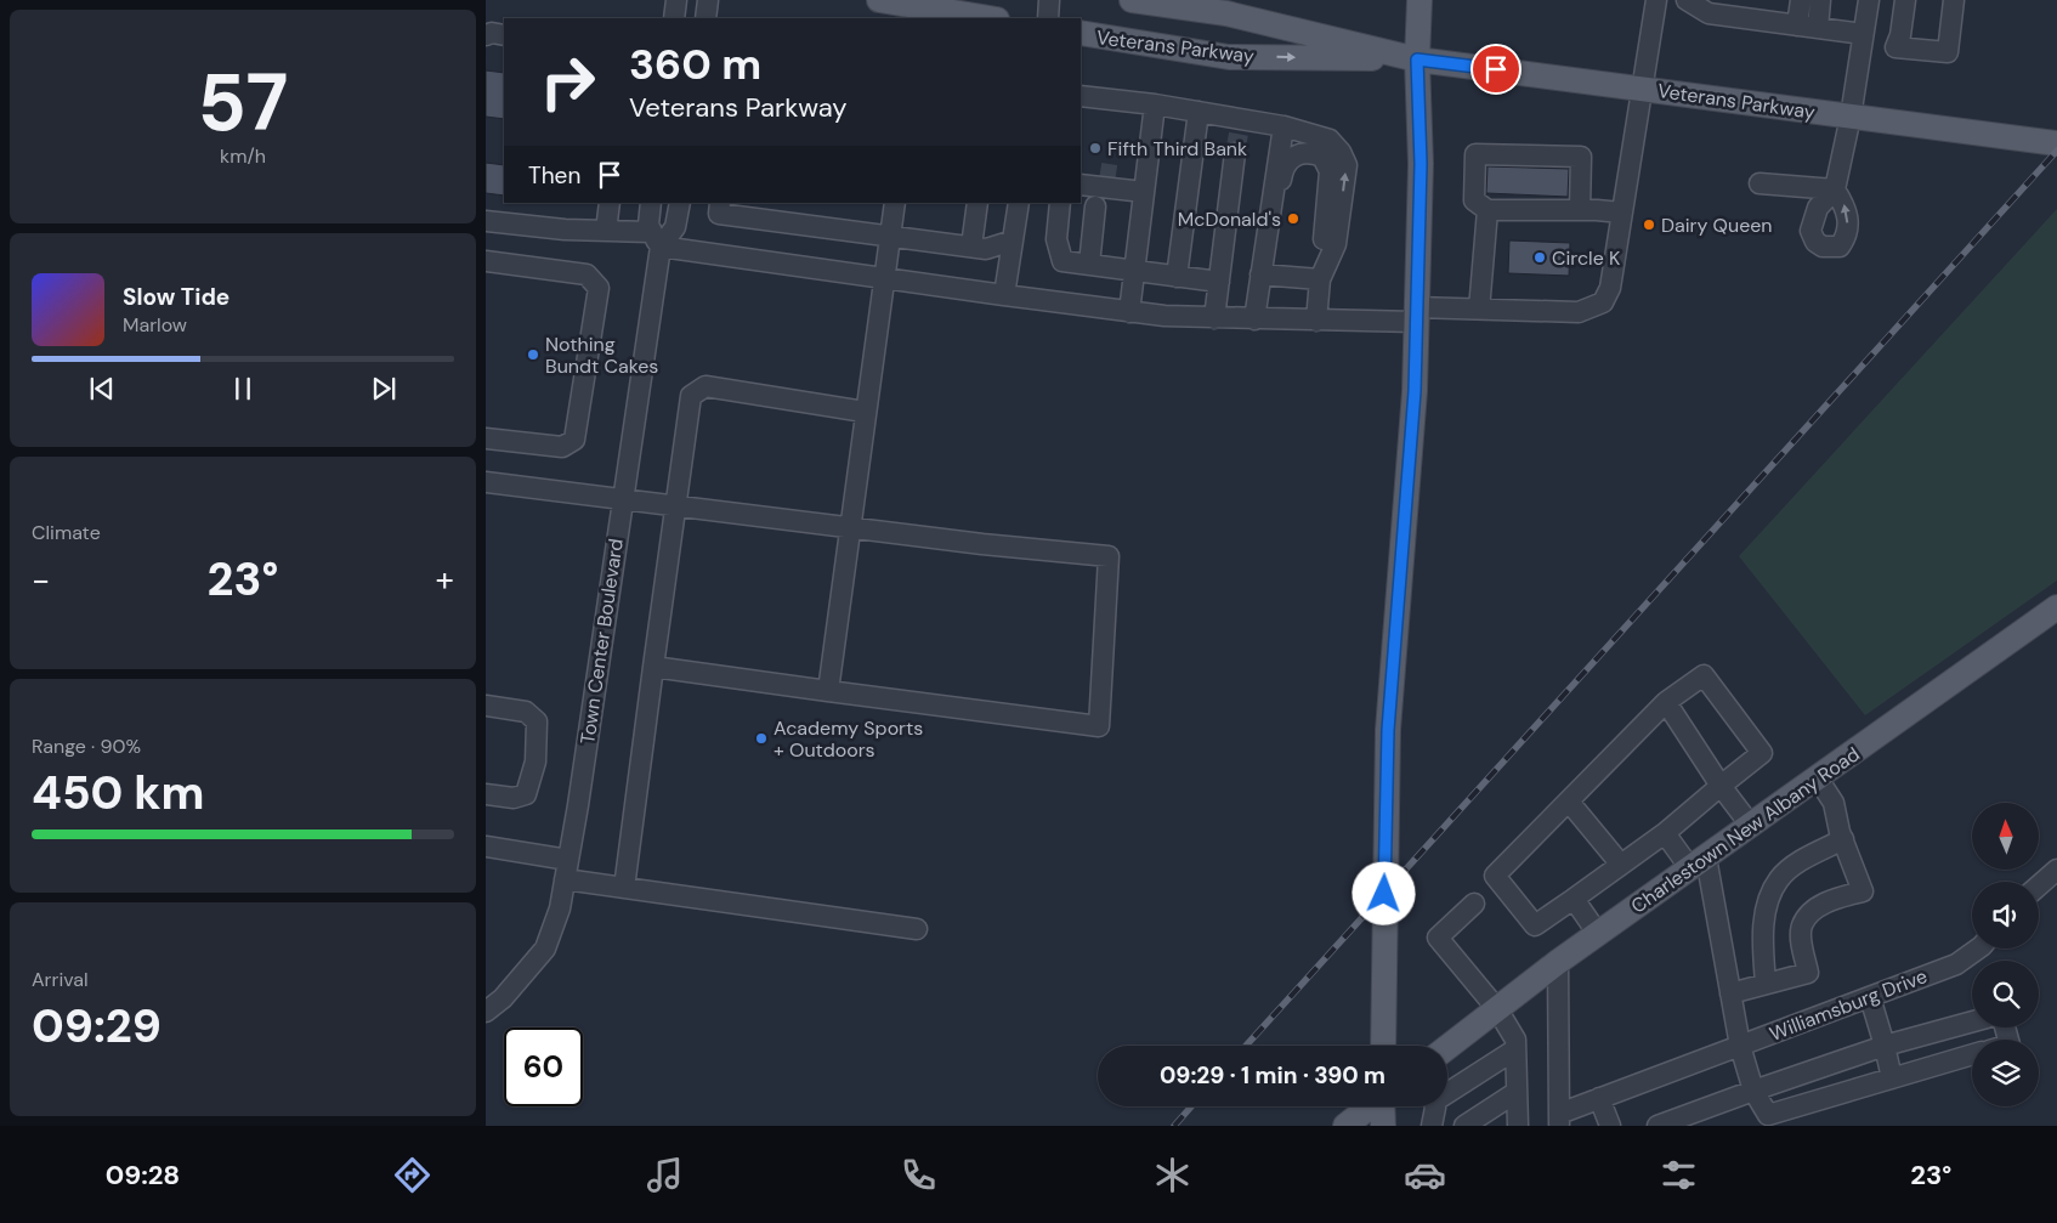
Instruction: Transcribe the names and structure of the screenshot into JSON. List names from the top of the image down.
{
  "streets": {
    "main road": ["Veterans Parkway", "Charlestown New Albany Road"],
    "street": ["Town Center Boulevard", "Williamsburg Drive"]
  },
  "places": [
    "Fifth Third Bank",
    "McDonald's",
    "Dairy Queen",
    "Circle K",
    "Nothing Bundt Cakes",
    "Academy Sports + Outdoors"
  ],
  "north": "top",
  "page": {
    "tile": [
      ["57", "km/h"],
      "Climate",
      ["Range · 90%", "450 km"],
      ["Arrival", "09:29"]
    ],
    "turn": ["360 m", "Veterans Parkway"],
    "then": "Then",
    "song": ["Slow Tide", "Marlow"],
    "heat": ["−", "23°", "+"],
    "limit": "60",
    "trip": "09:29 · 1 min · 390 m",
    "tabs": ["09:28", "23°"]
  }
}
